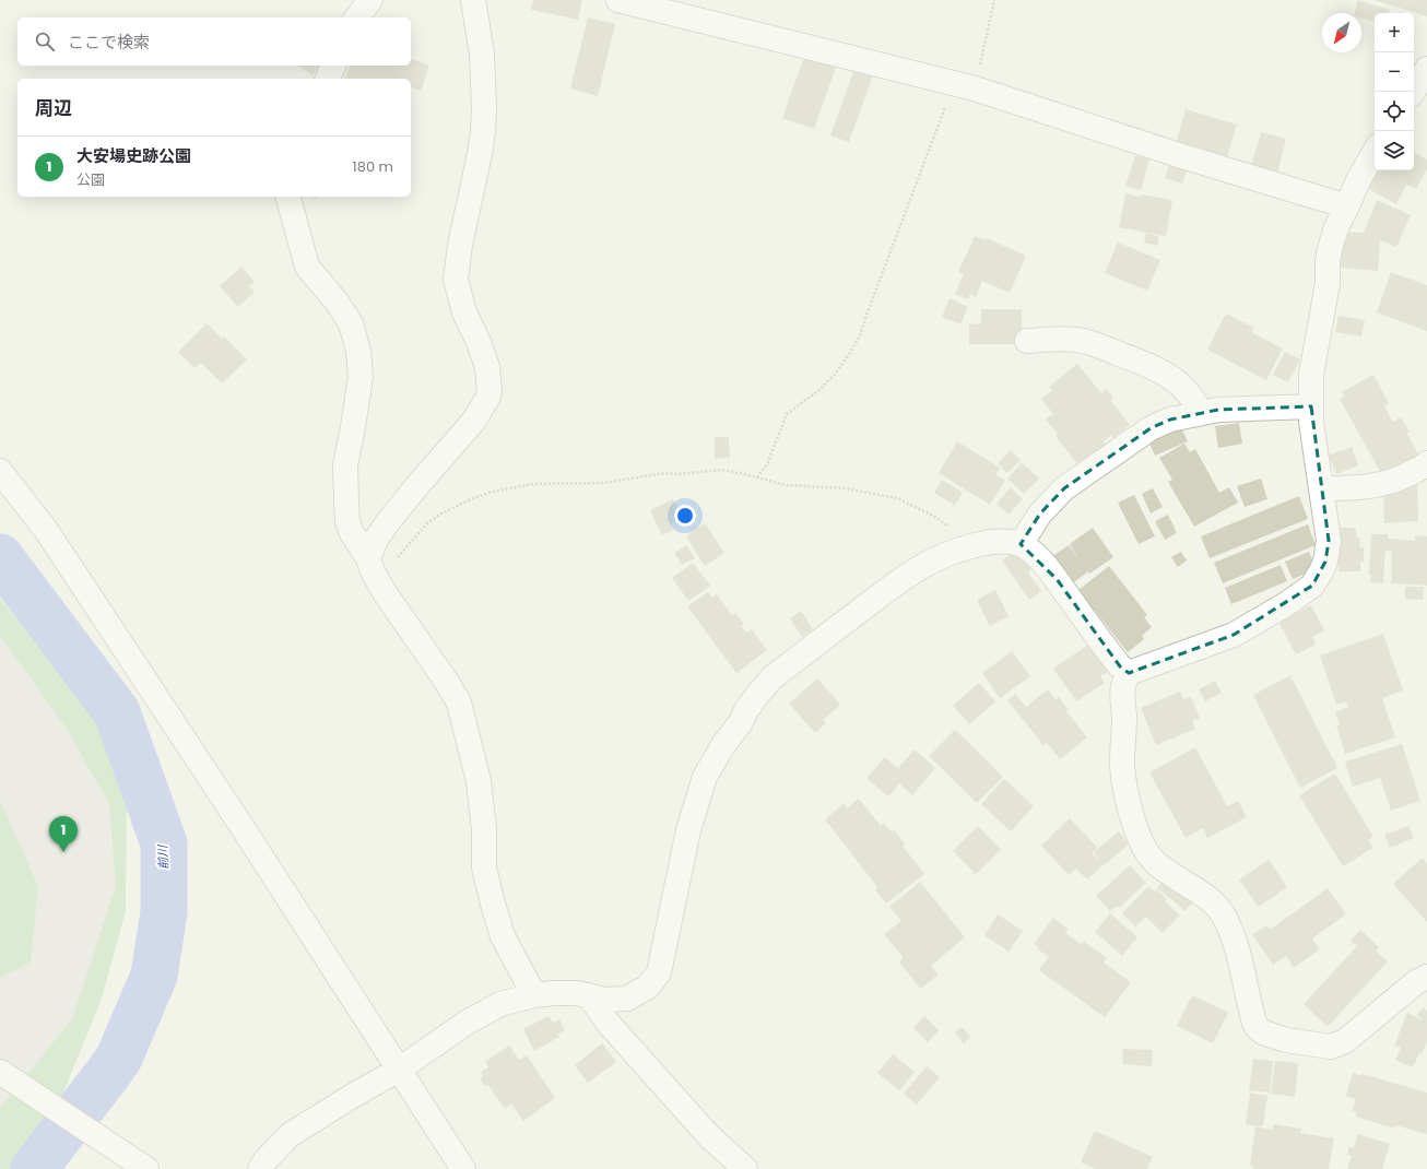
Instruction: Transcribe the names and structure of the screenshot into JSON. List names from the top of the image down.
{
  "water": ["前川"],
  "north": "bottom left",
  "page": {
    "map_buttons": ["+", "−"],
    "search": "ここで検索",
    "heading": "周辺",
    "list": [
      {
        "mark": "1",
        "name": "大安場史跡公園",
        "note": "公園",
        "value": "180 m"
      }
    ],
    "pins": "1"
  }
}
